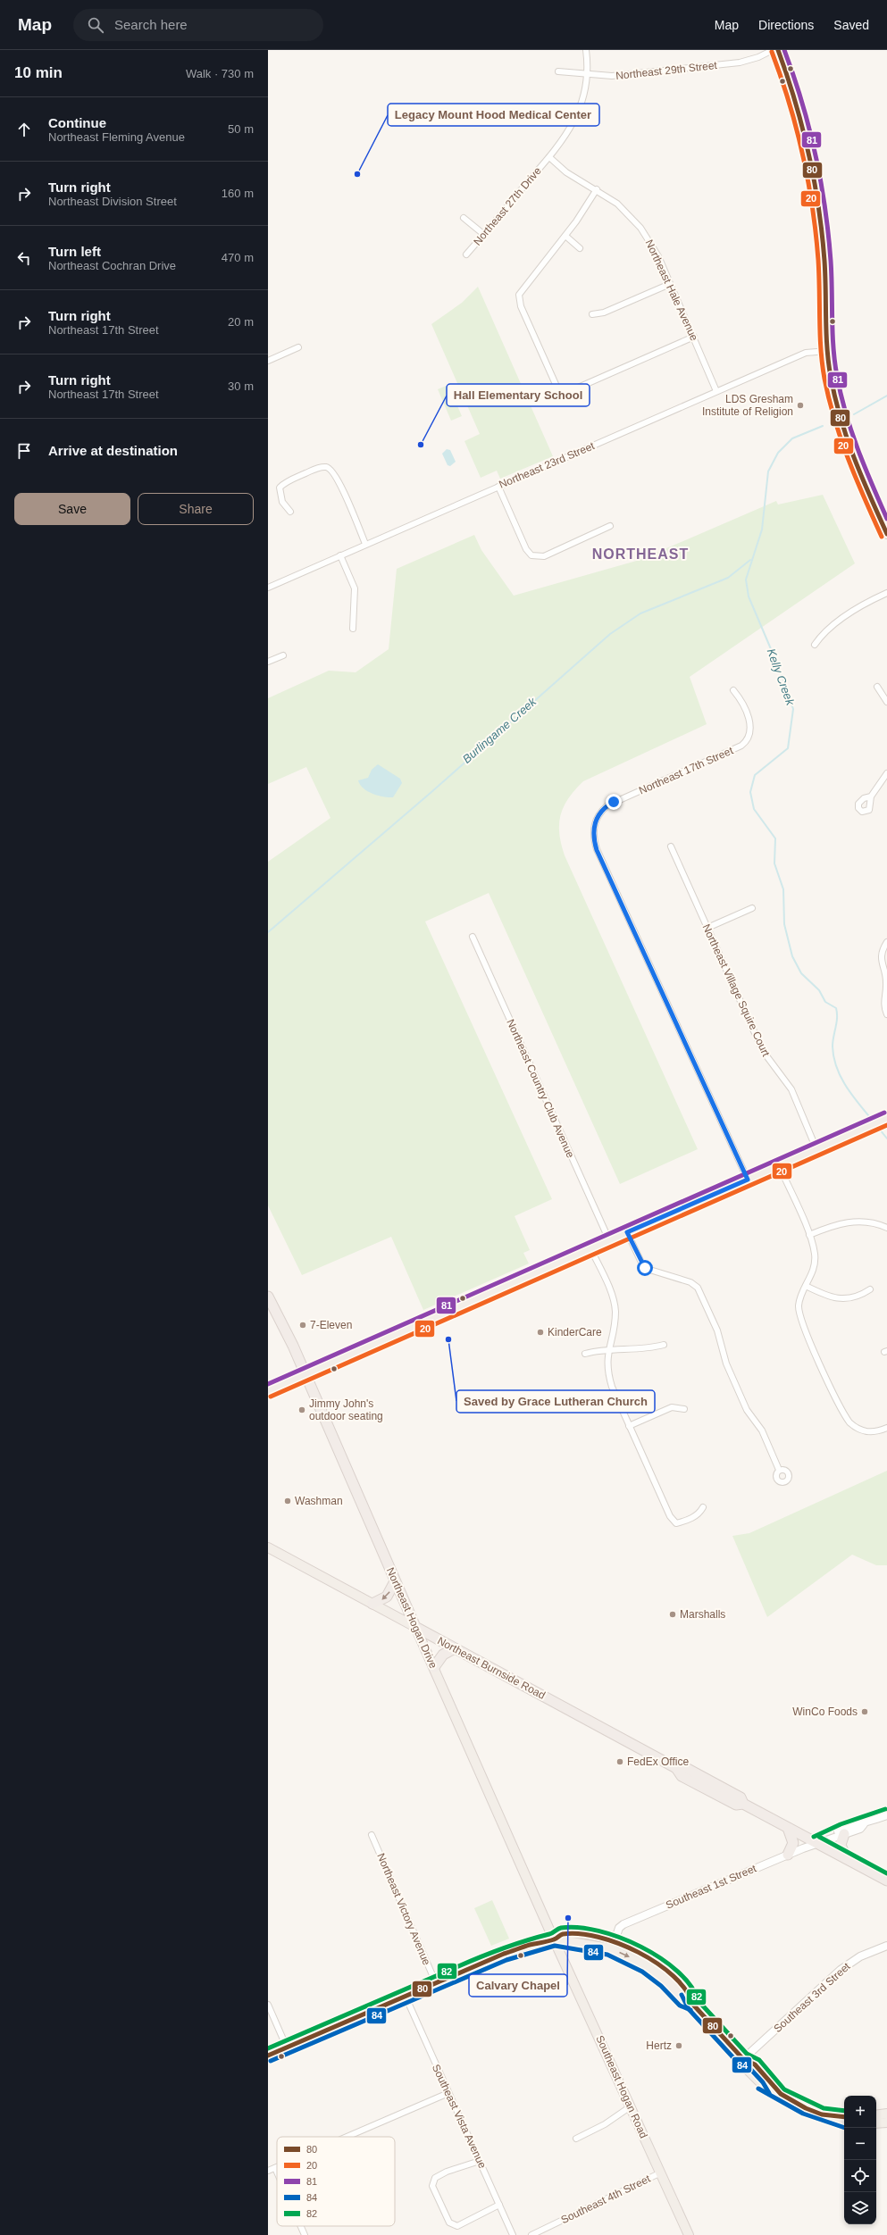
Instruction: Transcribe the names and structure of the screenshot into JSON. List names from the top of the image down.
{
  "streets": {
    "highway": ["Northeast Hogan Drive", "Northeast Burnside Road"],
    "main road": ["Southeast Hogan Road"],
    "street": [
      "Northeast 29th Street",
      "Northeast 27th Drive",
      "Northeast Hale Avenue",
      "Northeast 23rd Street",
      "Northeast 17th Street",
      "Northeast Village Squire Court",
      "Northeast Country Club Avenue",
      "Southeast 1st Street",
      "Northeast Victory Avenue",
      "Southeast 3rd Street",
      "Southeast Vista Avenue",
      "Southeast 4th Street"
    ]
  },
  "crossings": [
    ["Northeast 27th Drive", "Northeast Hale Avenue"],
    ["Northeast Hale Avenue", "Northeast 23rd Street"],
    ["Northeast Hogan Drive", "Northeast Burnside Road"],
    ["Northeast Hogan Drive", "Southeast Hogan Road"],
    ["Northeast Burnside Road", "Southeast 1st Street"],
    ["Southeast Hogan Road", "Southeast 4th Street"]
  ],
  "districts": ["NORTHEAST"],
  "water": ["Kelly Creek", "Burlingame Creek"],
  "places": [
    "Legacy Mount Hood Medical Center",
    "LDS Gresham Institute of Religion",
    "Hall Elementary School",
    "7-Eleven",
    "KinderCare",
    "Saved by Grace Lutheran Church",
    "Jimmy John's outdoor seating",
    "Washman",
    "Marshalls",
    "WinCo Foods",
    "FedEx Office",
    "Calvary Chapel",
    "Hertz"
  ],
  "lines": [
    "transit line 80",
    "transit line 81",
    "transit line 20",
    "transit line 82",
    "transit line 84"
  ],
  "legend": [
    "80",
    "20",
    "81",
    "84",
    "82"
  ],
  "page": {
    "header": "Map",
    "search": "Search here",
    "nav": ["Map", "Directions", "Saved"],
    "heading": ["10 min", "Walk · 730 m"],
    "list": [
      ["Continue", "Northeast Fleming Avenue", "50 m"],
      ["Turn right", "Northeast Division Street", "160 m"],
      ["Turn left", "Northeast Cochran Drive", "470 m"],
      ["Turn right", "Northeast 17th Street", "20 m"],
      ["Turn right", "Northeast 17th Street", "30 m"],
      "Arrive at destination"
    ],
    "buttons": ["Save", "Share"],
    "map_buttons": ["+", "−"]
  }
}
